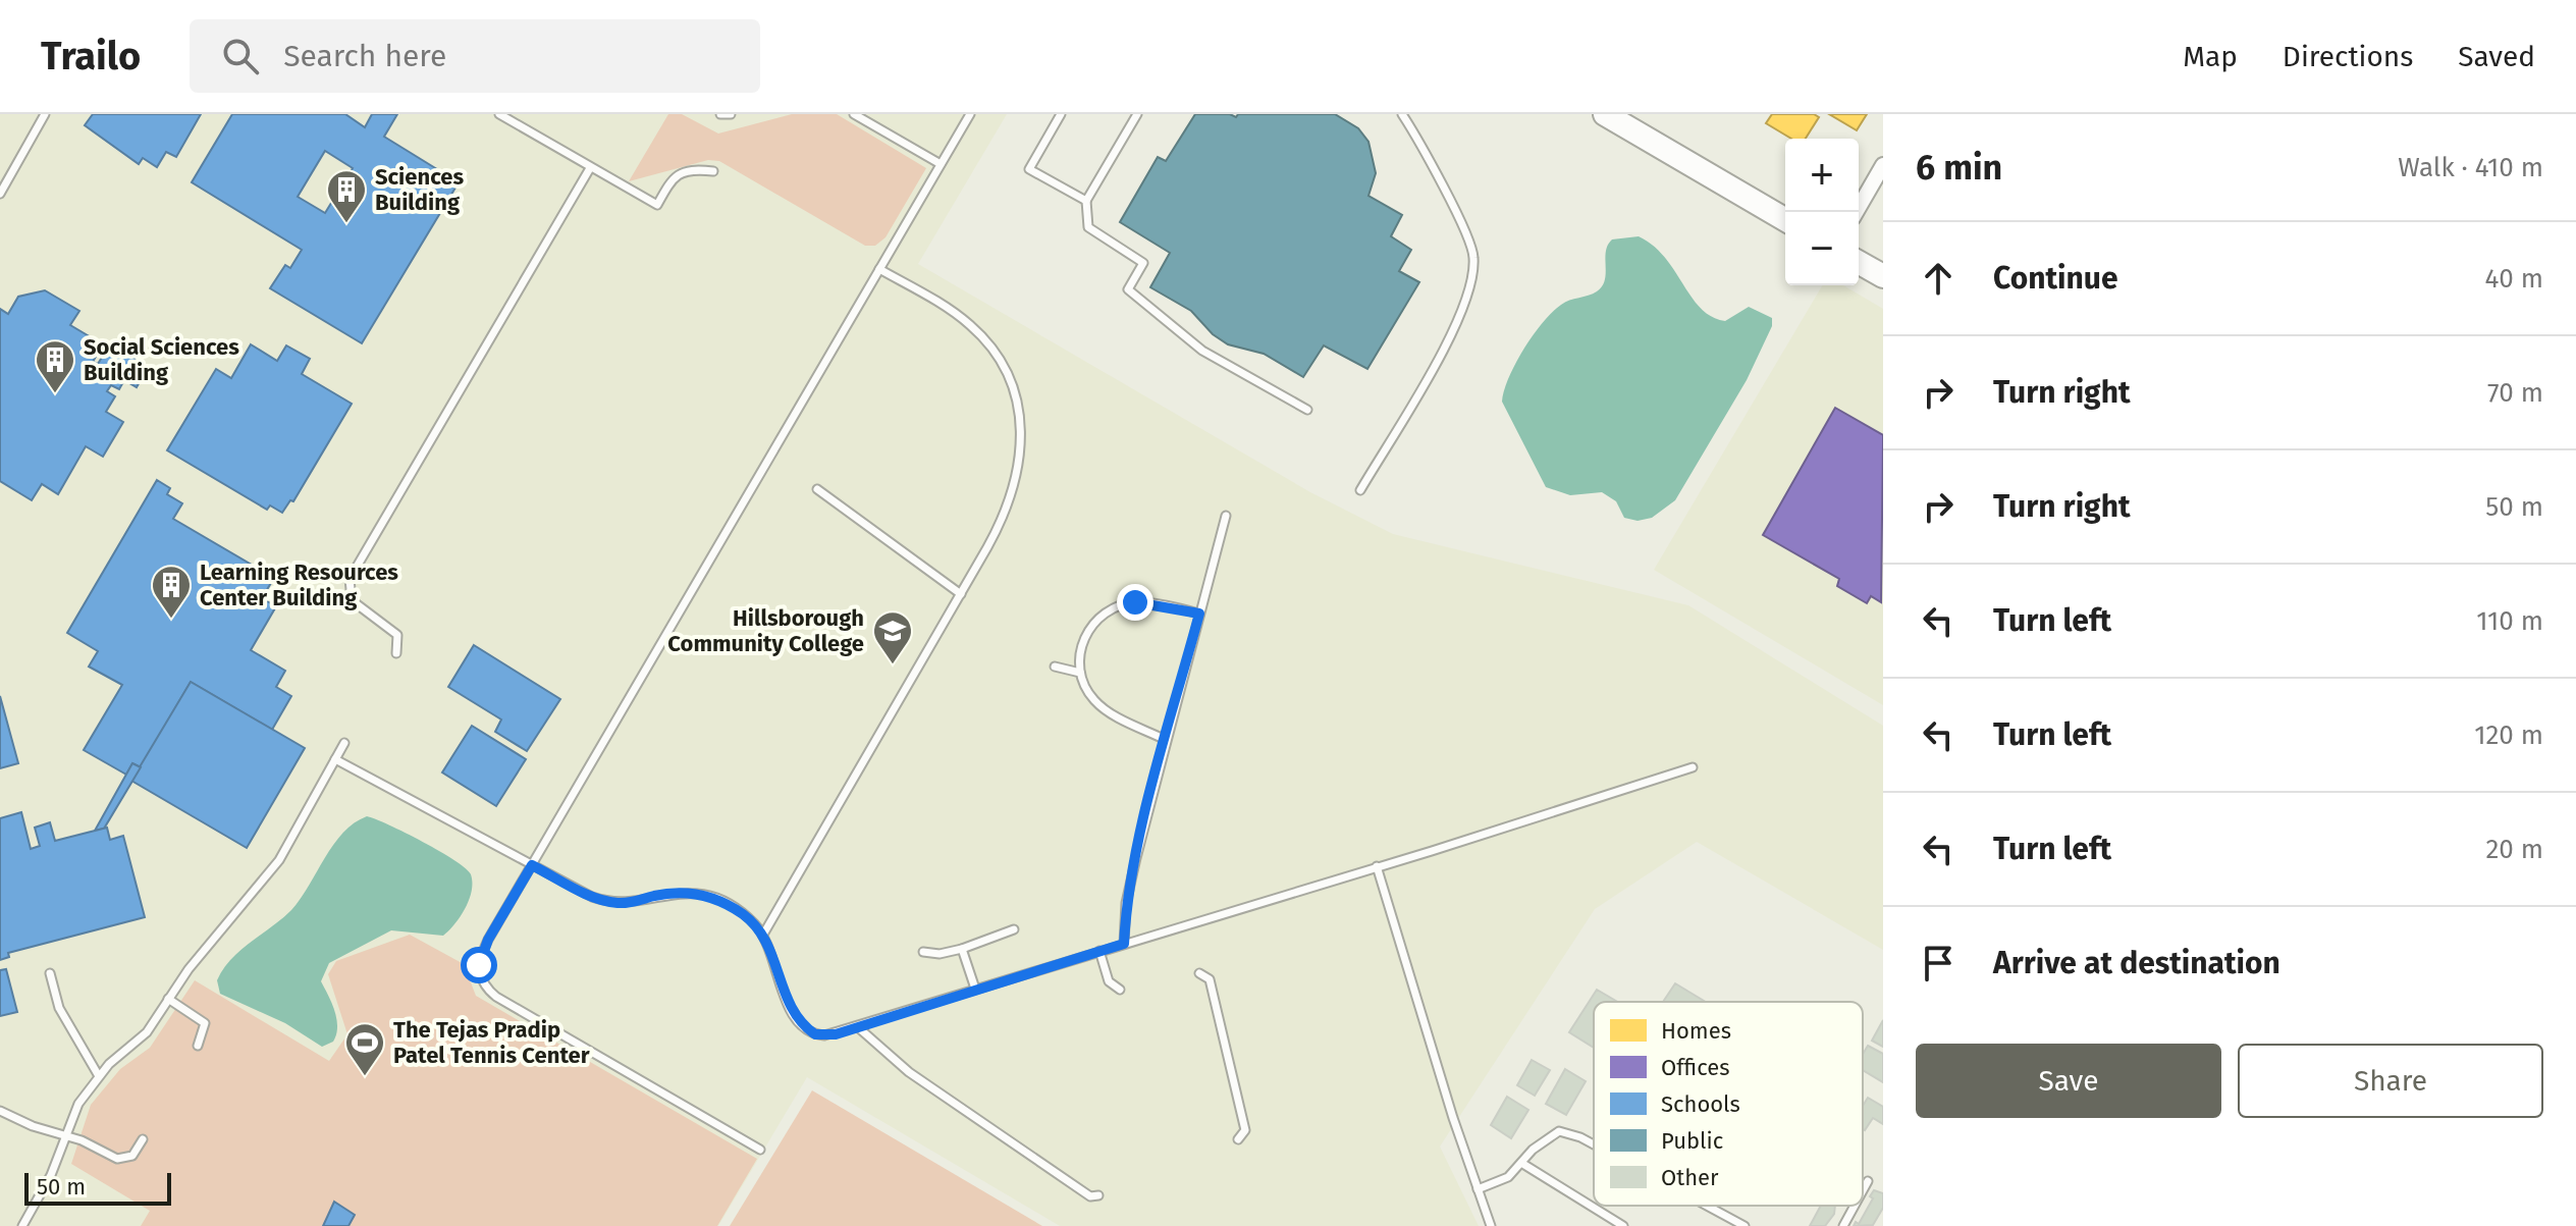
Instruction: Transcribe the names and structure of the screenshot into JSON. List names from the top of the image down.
{
  "places": {
    "building": ["Sciences Building", "Social Sciences Building", "Learning Resources Center Building"],
    "school or university": ["Hillsborough Community College"],
    "sports": ["The Tejas Pradip Patel Tennis Center"]
  },
  "legend": [
    "Homes",
    "Offices",
    "Schools",
    "Public",
    "Other"
  ],
  "scale_bar": "50 m",
  "page": {
    "header": "Trailo",
    "search": "Search here",
    "nav": ["Map", "Directions", "Saved"],
    "heading": ["6 min", "Walk · 410 m"],
    "map_buttons": ["+", "−"],
    "list": [
      ["Continue", "40 m"],
      ["Turn right", "70 m"],
      ["Turn right", "50 m"],
      ["Turn left", "110 m"],
      ["Turn left", "120 m"],
      ["Turn left", "20 m"],
      "Arrive at destination"
    ],
    "buttons": ["Save", "Share"],
    "scale": "50 m"
  }
}
